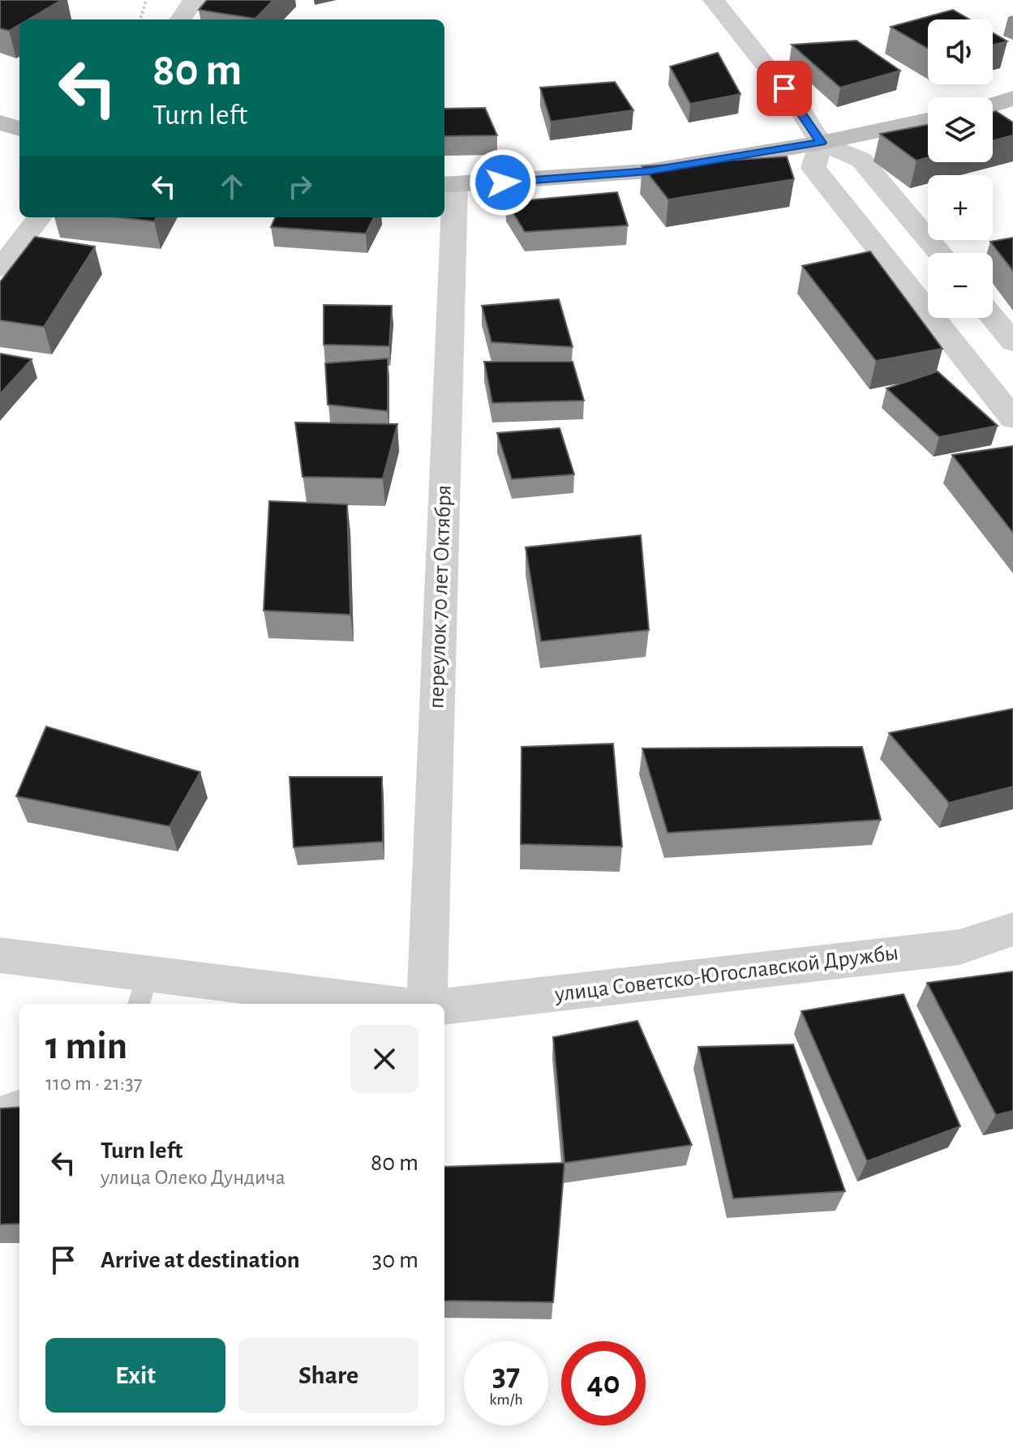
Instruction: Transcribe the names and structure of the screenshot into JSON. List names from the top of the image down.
{
  "streets": {
    "street": ["переулок 70 лет Октября", "улица Советско-Югославской Дружбы"]
  },
  "page": {
    "map_buttons": ["+", "−"],
    "turn": ["80 m", "Turn left"],
    "heading": ["1 min", "110 m · 21:37"],
    "list": [
      {
        "name": "Turn left",
        "note": "улица Олеко Дундича",
        "value": "80 m"
      },
      {
        "name": "Arrive at destination",
        "value": "30 m"
      }
    ],
    "buttons": ["Exit", "Share"],
    "speed": "37 km/h",
    "limit": "40"
  }
}
